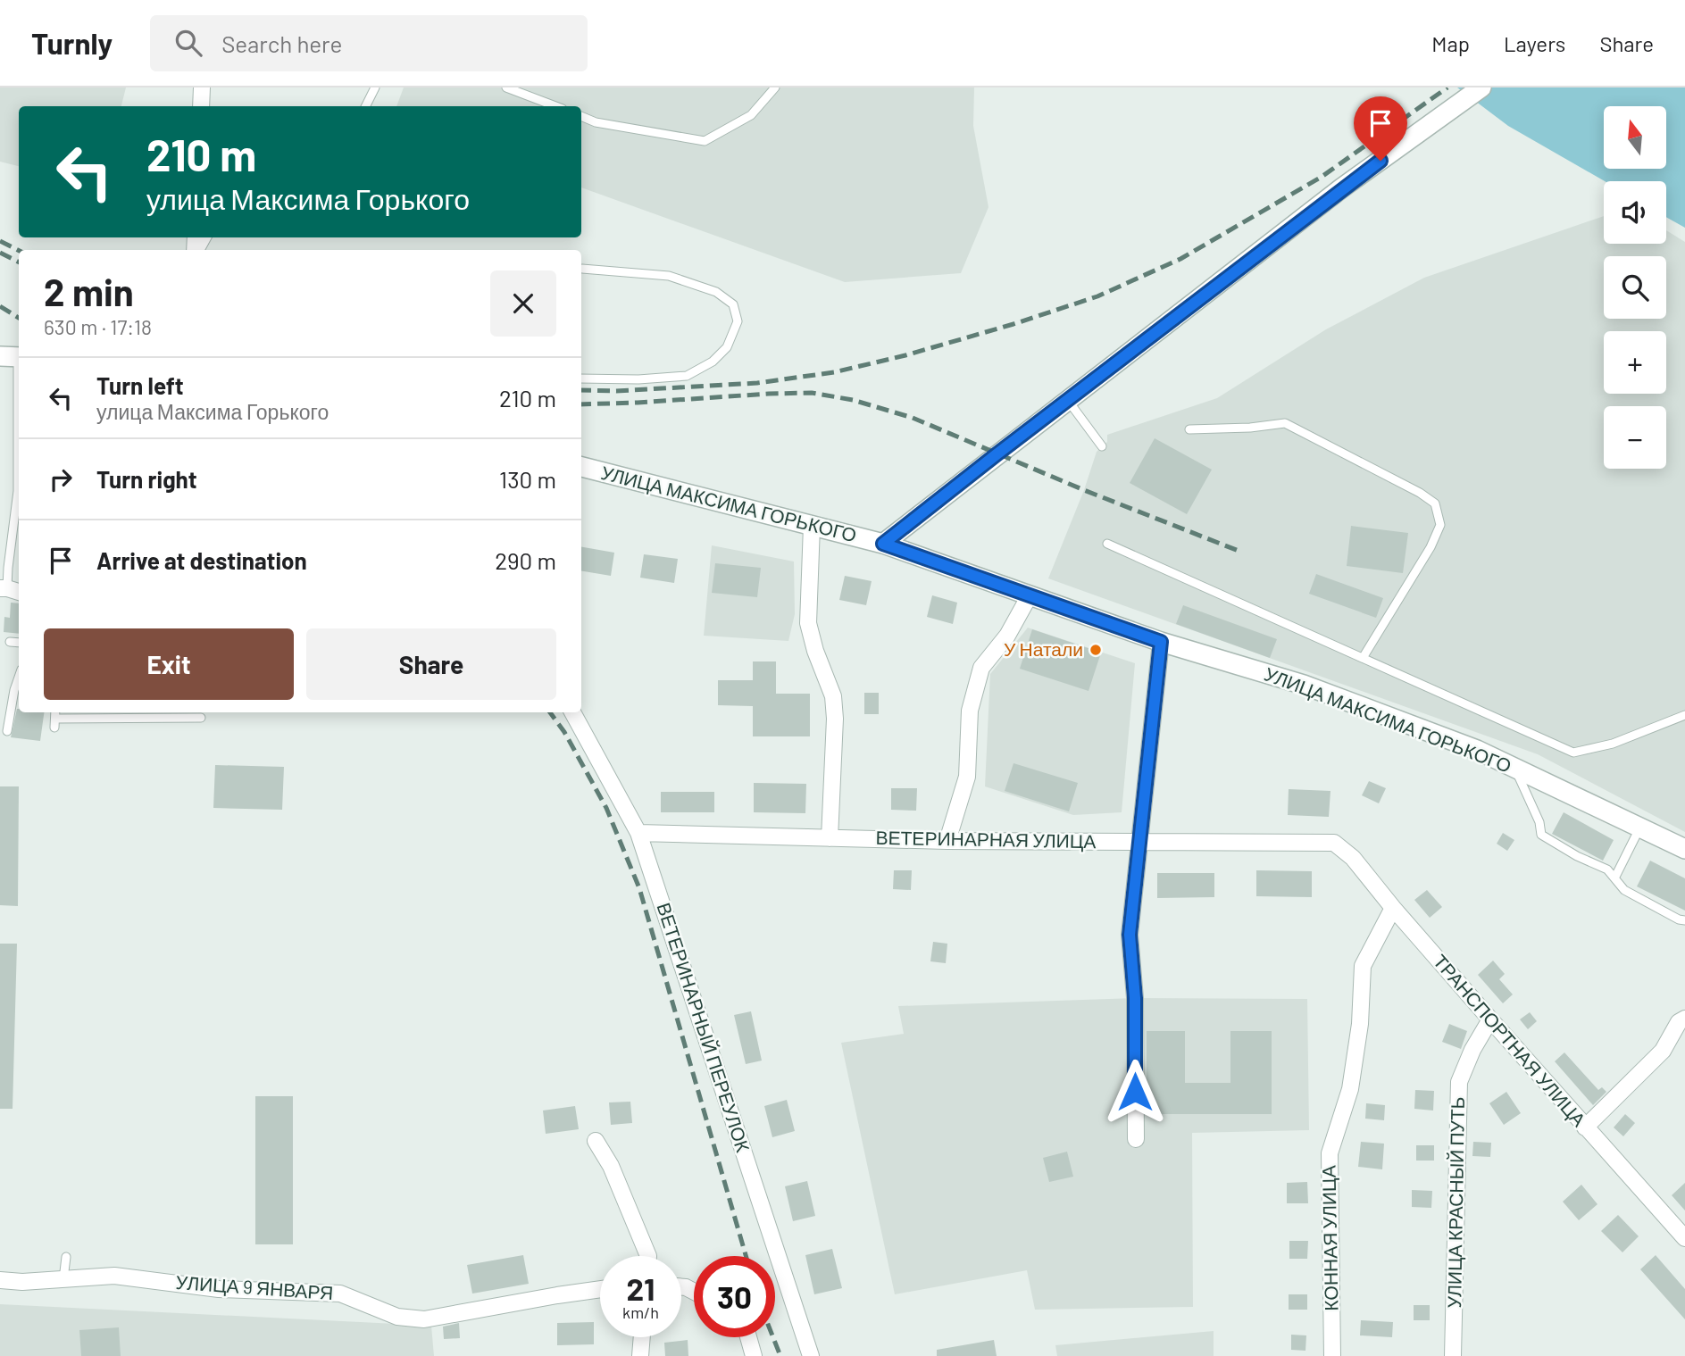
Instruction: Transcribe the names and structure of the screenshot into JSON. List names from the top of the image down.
{
  "streets": {
    "street": [
      "УЛИЦА МАКСИМА ГОРЬКОГО",
      "ВЕТЕРИНАРНАЯ УЛИЦА",
      "ВЕТЕРИНАРНЫЙ ПЕРЕУЛОК",
      "ТРАНСПОРТНАЯ УЛИЦА",
      "УЛИЦА КРАСНЫЙ ПУТЬ",
      "КОННАЯ УЛИЦА",
      "УЛИЦА 9 ЯНВАРЯ"
    ]
  },
  "crossings": [
    ["ВЕТЕРИНАРНАЯ УЛИЦА", "ВЕТЕРИНАРНЫЙ ПЕРЕУЛОК"],
    ["ВЕТЕРИНАРНАЯ УЛИЦА", "ТРАНСПОРТНАЯ УЛИЦА"],
    ["ТРАНСПОРТНАЯ УЛИЦА", "УЛИЦА КРАСНЫЙ ПУТЬ"],
    ["ТРАНСПОРТНАЯ УЛИЦА", "КОННАЯ УЛИЦА"]
  ],
  "places": ["У Натали"],
  "north": "top",
  "page": {
    "header": "Turnly",
    "search": "Search here",
    "nav": ["Map", "Layers", "Share"],
    "map_buttons": ["+", "−"],
    "turn": ["210 m", "улица Максима Горького"],
    "heading": ["2 min", "630 m · 17:18"],
    "list": [
      {
        "name": "Turn left",
        "note": "улица Максима Горького",
        "value": "210 m"
      },
      {
        "name": "Turn right",
        "value": "130 m"
      },
      {
        "name": "Arrive at destination",
        "value": "290 m"
      }
    ],
    "buttons": ["Exit", "Share"],
    "speed": "21 km/h",
    "limit": "30"
  }
}
